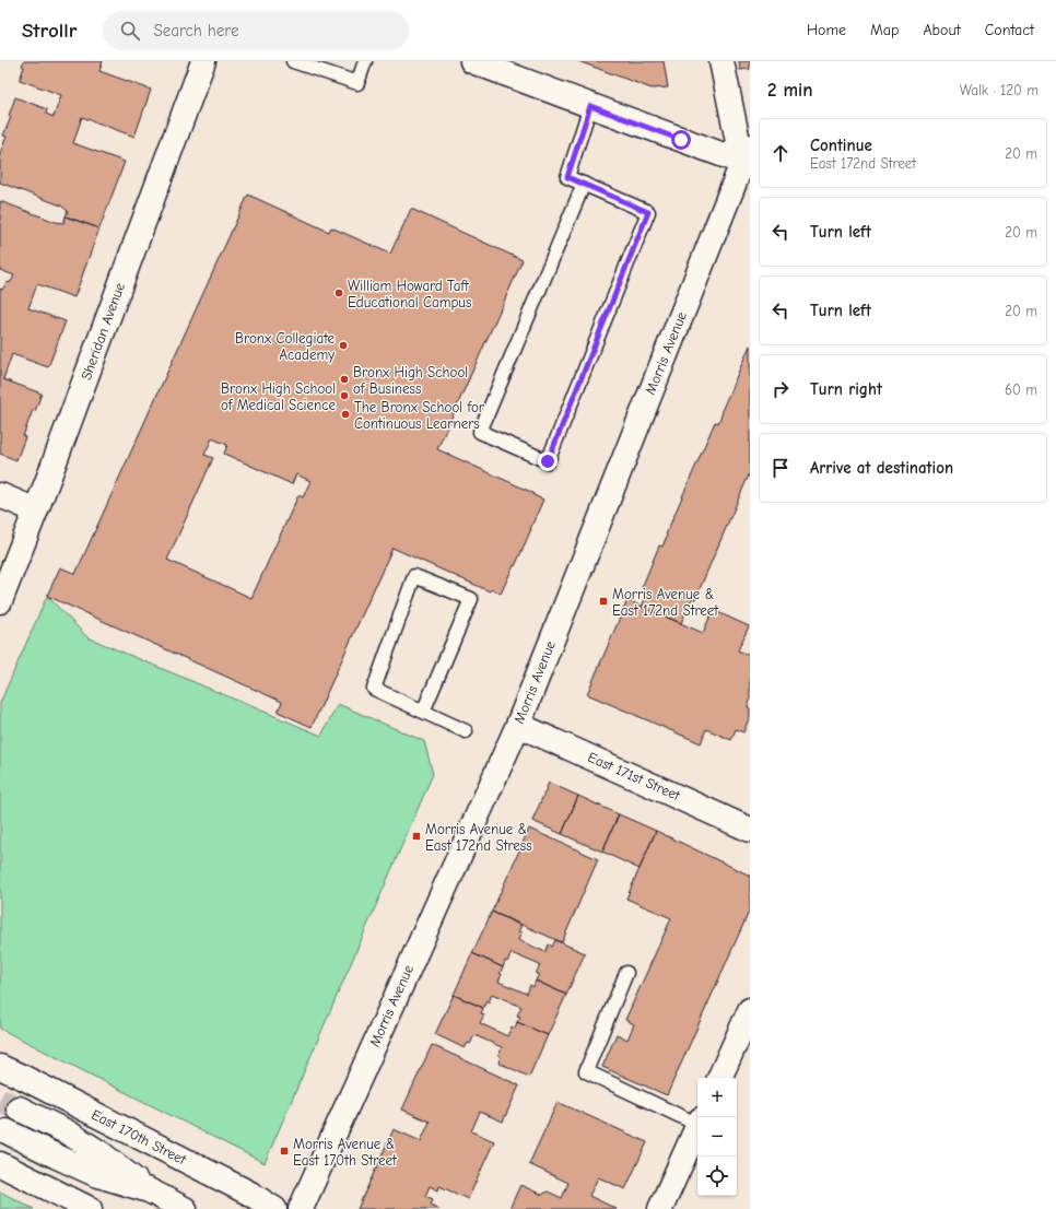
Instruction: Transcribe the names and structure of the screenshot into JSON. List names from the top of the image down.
{
  "streets": {
    "street": [
      "Sheridan Avenue",
      "Morris Avenue",
      "East 171st Street",
      "East 170th Street"
    ]
  },
  "crossings": [
    ["Morris Avenue", "East 171st Street"]
  ],
  "places": {
    "other": [
      "William Howard Taft Educational Campus",
      "Bronx Collegiate Academy",
      "Bronx High School of Business",
      "Bronx High School of Medical Science",
      "The Bronx School for Continuous Learners"
    ],
    "transit": ["Morris Avenue & East 172nd Street", "Morris Avenue & East 172nd Stress", "Morris Avenue & East 170th Street"]
  },
  "page": {
    "header": "Strollr",
    "search": "Search here",
    "nav": [
      "Home",
      "Map",
      "About",
      "Contact"
    ],
    "heading": ["2 min", "Walk · 120 m"],
    "list": [
      ["Continue", "East 172nd Street", "20 m"],
      ["Turn left", "20 m"],
      ["Turn left", "20 m"],
      ["Turn right", "60 m"],
      "Arrive at destination"
    ],
    "map_buttons": ["+", "−"]
  }
}
